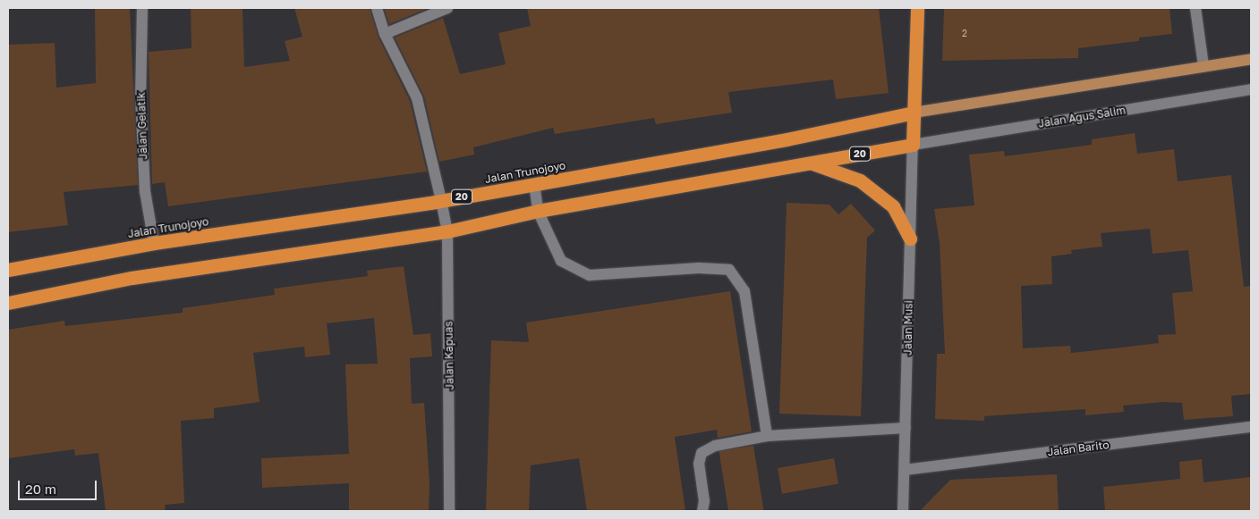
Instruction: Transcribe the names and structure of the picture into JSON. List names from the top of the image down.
{
  "streets": {
    "highway": ["20", "Jalan Trunojoyo"],
    "street": [
      "Jalan Agus Salim",
      "Jalan Gelatik",
      "Jalan Musi",
      "Jalan Kapuas",
      "Jalan Barito"
    ]
  },
  "crossings": [
    ["Jalan Agus Salim", "20"],
    ["Jalan Agus Salim", "Jalan Musi"],
    ["Jalan Gelatik", "Jalan Trunojoyo"],
    ["20", "Jalan Musi"],
    ["20", "Jalan Kapuas"],
    ["Jalan Trunojoyo", "Jalan Kapuas"],
    ["Jalan Musi", "Jalan Barito"]
  ],
  "house_numbers": ["2"],
  "scale_bar": "20 m"
}
